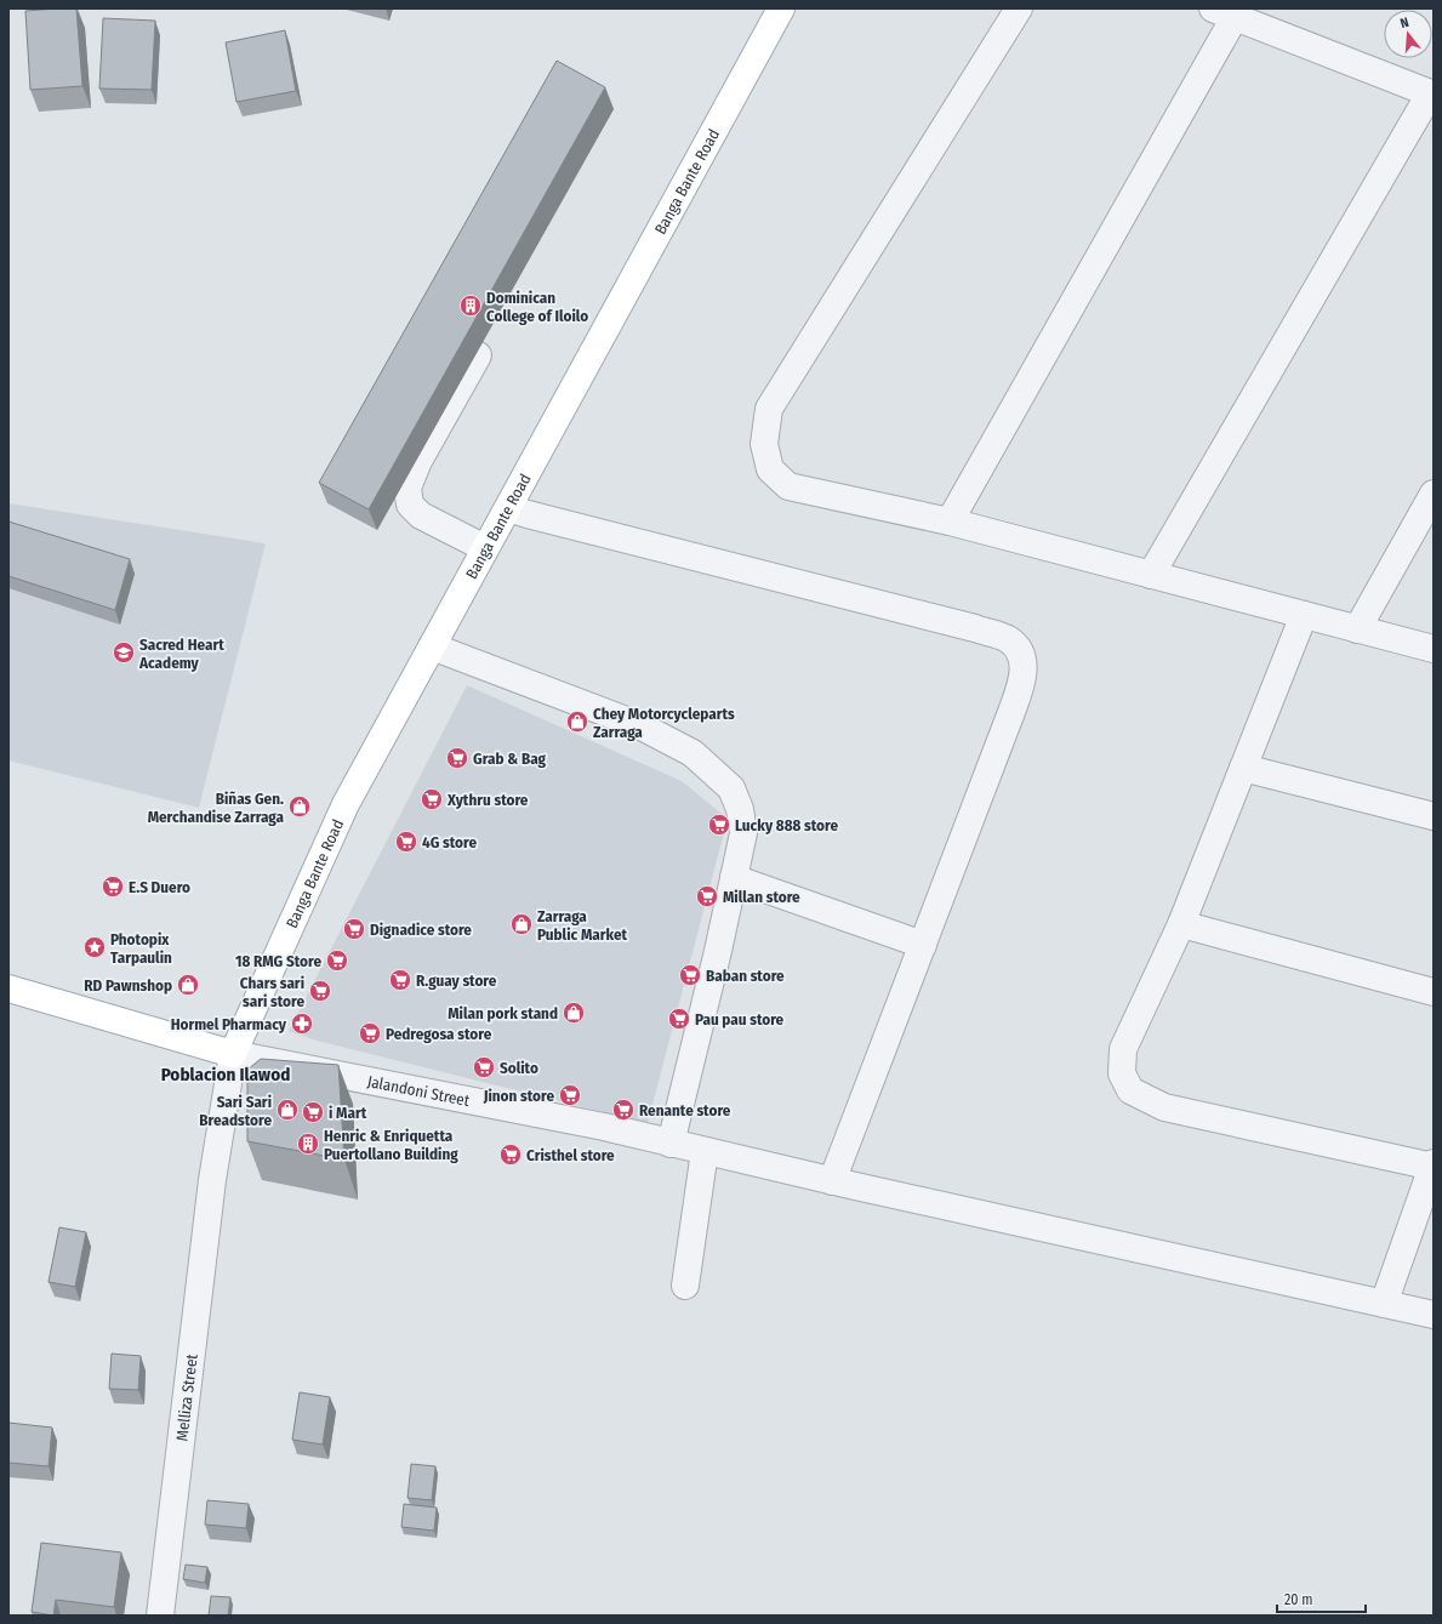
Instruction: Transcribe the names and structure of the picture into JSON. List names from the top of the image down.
{
  "streets": {
    "main road": ["Banga Bante Road", "Jalandoni Street"],
    "street": ["Melliza Street"]
  },
  "crossings": [
    ["Banga Bante Road", "Jalandoni Street"],
    ["Banga Bante Road", "Melliza Street"],
    ["Jalandoni Street", "Melliza Street"]
  ],
  "districts": ["Poblacion Ilawod"],
  "places": {
    "building": ["Dominican College of Iloilo", "Henric & Enriquetta Puertollano Building"],
    "school or university": ["Sacred Heart Academy"],
    "shop": [
      "Chey Motorcycleparts Zarraga",
      "Biñas Gen. Merchandise Zarraga",
      "Zarraga Public Market",
      "RD Pawnshop",
      "Milan pork stand",
      "Sari Sari Breadstore"
    ],
    "supermarket": [
      "Grab & Bag",
      "Xythru store",
      "Lucky 888 store",
      "4G store",
      "E.S Duero",
      "Millan store",
      "Dignadice store",
      "18 RMG Store",
      "Baban store",
      "R.guay store",
      "Chars sari sari store",
      "Pau pau store",
      "Pedregosa store",
      "Solito",
      "Jinon store",
      "Renante store",
      "i Mart",
      "Cristhel store"
    ],
    "place": ["Photopix Tarpaulin"],
    "pharmacy": ["Hormel Pharmacy"]
  },
  "scale_bar": "20 m",
  "north": "top"
}
